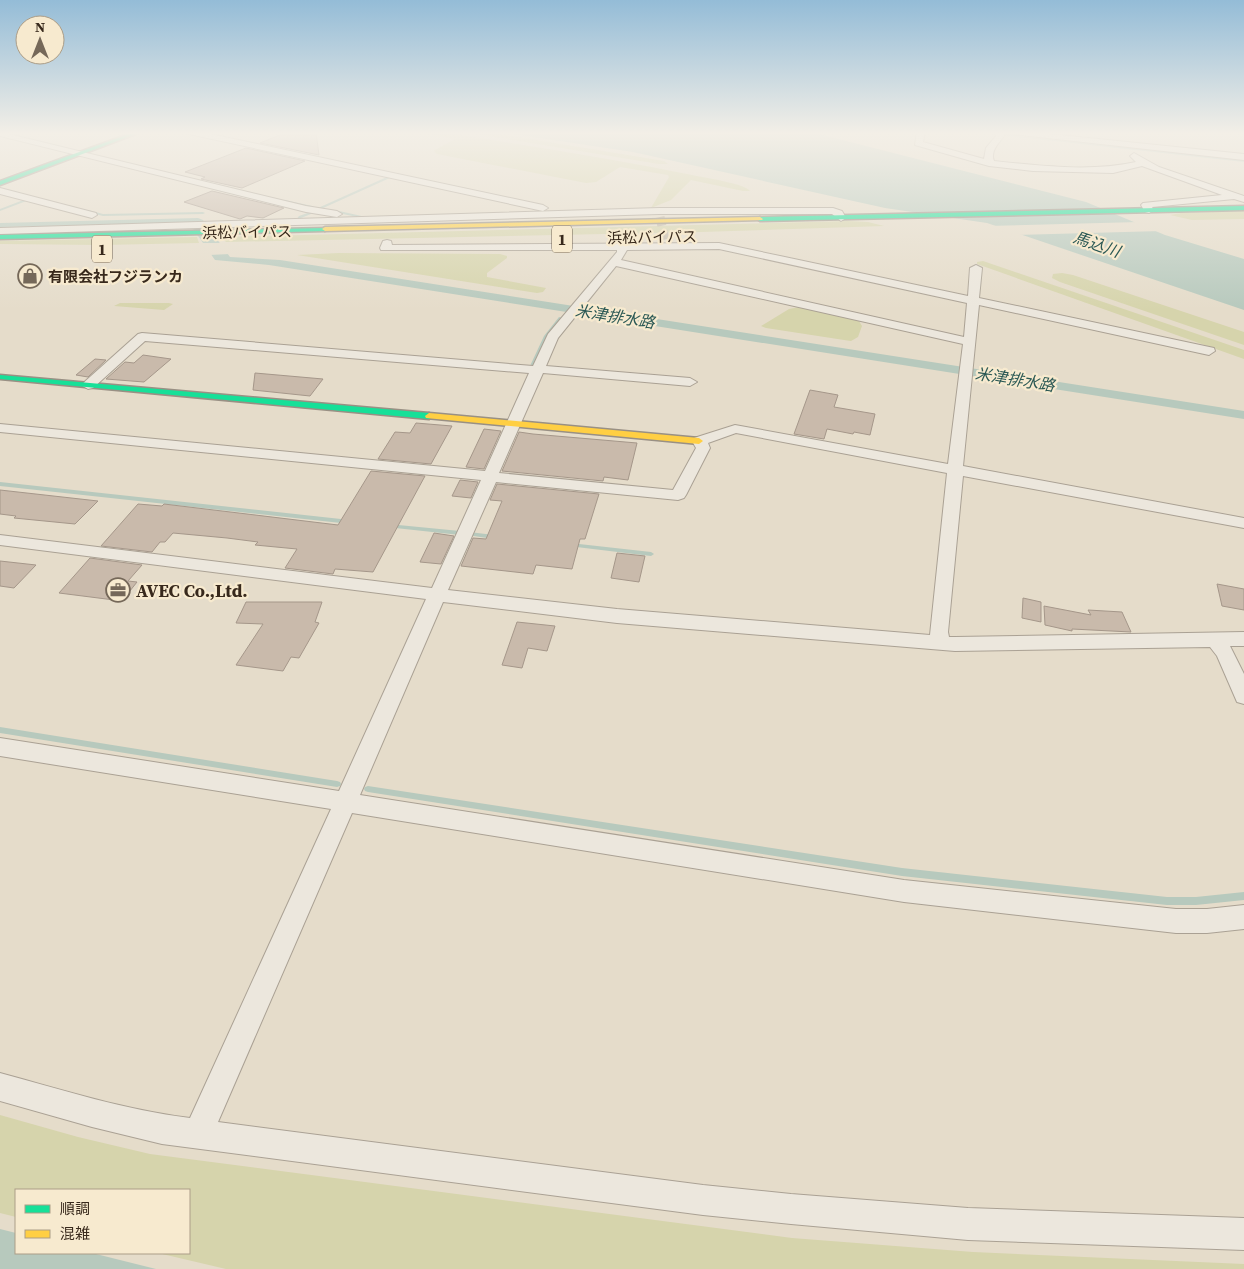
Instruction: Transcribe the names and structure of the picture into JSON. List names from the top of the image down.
{
  "streets": {
    "main road": ["浜松バイパス", "1"]
  },
  "water": ["馬込川", "米津排水路"],
  "places": {
    "shop": ["有限会社フジランカ"],
    "office": ["AVEC Co.,Ltd."]
  },
  "legend": ["順調", "混雑"],
  "north": "top"
}
